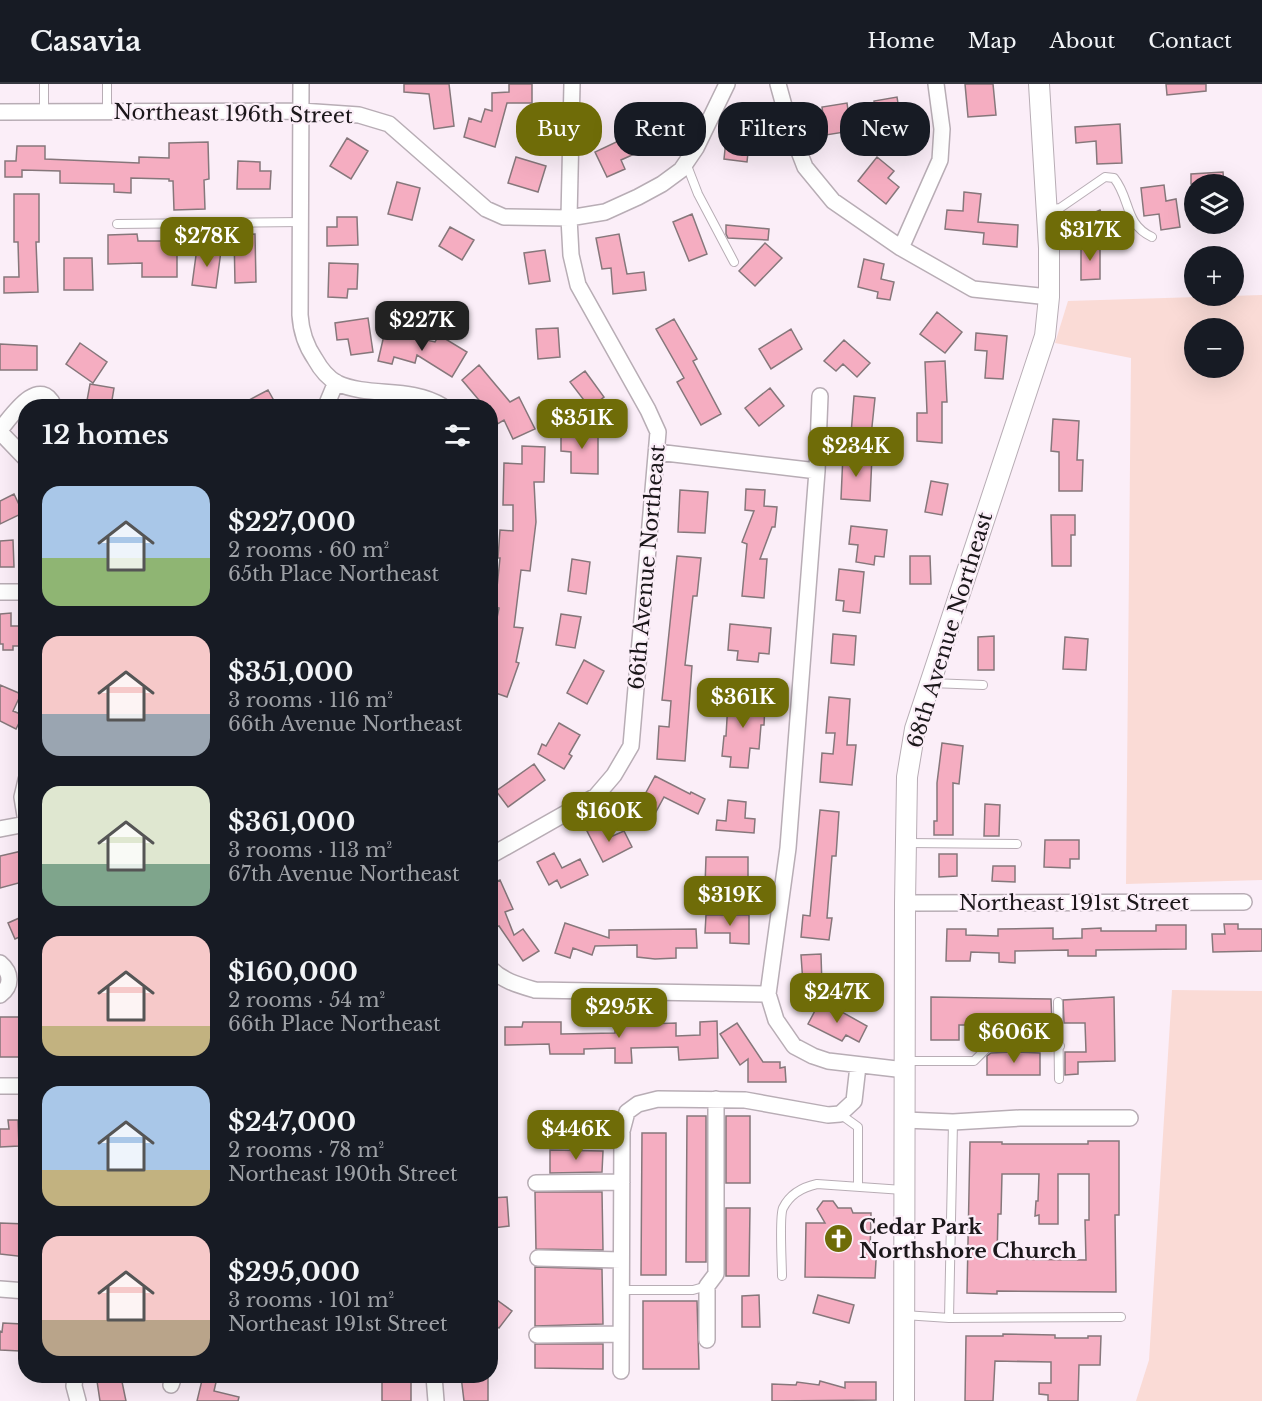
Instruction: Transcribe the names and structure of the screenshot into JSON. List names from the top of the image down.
{
  "streets": {
    "street": [
      "Northeast 196th Street",
      "66th Avenue Northeast",
      "68th Avenue Northeast",
      "Northeast 191st Street"
    ]
  },
  "crossings": [
    ["Northeast 196th Street", "66th Avenue Northeast"],
    ["68th Avenue Northeast", "Northeast 191st Street"]
  ],
  "places": {
    "church": ["Cedar Park Northshore Church"]
  },
  "page": {
    "header": "Casavia",
    "nav": [
      "Home",
      "Map",
      "About",
      "Contact"
    ],
    "chip": [
      "Buy",
      "Rent",
      "Filters",
      "New"
    ],
    "map_buttons": ["+", "−"],
    "price": [
      "$317K",
      "$278K",
      "$227K",
      "$351K",
      "$234K",
      "$361K",
      "$160K",
      "$319K",
      "$247K",
      "$295K",
      "$606K",
      "$446K"
    ],
    "heading": "12 homes",
    "list": [
      {
        "name": "$227,000",
        "note": "2 rooms · 60 m² · 65th Place Northeast"
      },
      {
        "name": "$351,000",
        "note": "3 rooms · 116 m² · 66th Avenue Northeast"
      },
      {
        "name": "$361,000",
        "note": "3 rooms · 113 m² · 67th Avenue Northeast"
      },
      {
        "name": "$160,000",
        "note": "2 rooms · 54 m² · 66th Place Northeast"
      },
      {
        "name": "$247,000",
        "note": "2 rooms · 78 m² · Northeast 190th Street"
      },
      {
        "name": "$295,000",
        "note": "3 rooms · 101 m² · Northeast 191st Street"
      }
    ]
  }
}
